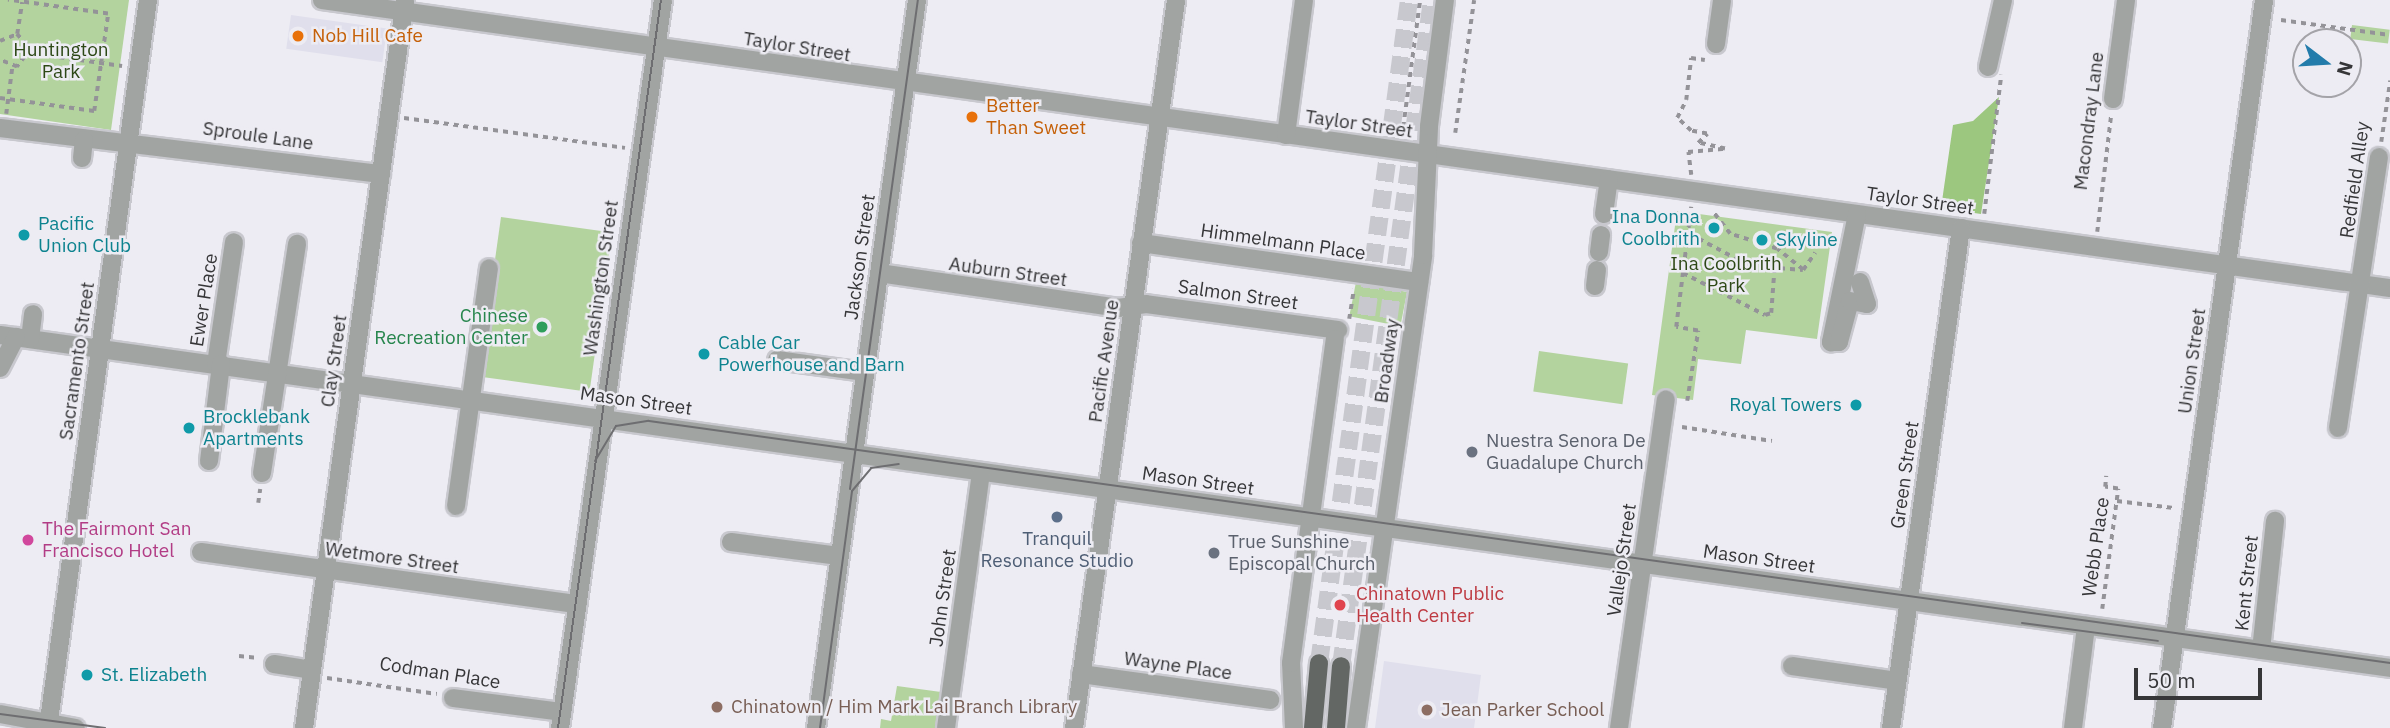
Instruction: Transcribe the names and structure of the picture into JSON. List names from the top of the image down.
{
  "streets": {
    "street": [
      "Taylor Street",
      "Macondray Lane",
      "Sproule Lane",
      "Redfield Alley",
      "Himmelmann Place",
      "Jackson Street",
      "Auburn Street",
      "Washington Street",
      "Salmon Street",
      "Ewer Place",
      "Sacramento Street",
      "Clay Street",
      "Pacific Avenue",
      "Broadway",
      "Union Street",
      "Mason Street",
      "Green Street",
      "Wetmore Street",
      "Vallejo Street",
      "Kent Street",
      "John Street",
      "Wayne Place",
      "Codman Place"
    ],
    "path": ["Webb Place"]
  },
  "crossings": [
    ["Taylor Street", "Macondray Lane"],
    ["Taylor Street", "Redfield Alley"],
    ["Taylor Street", "Jackson Street"],
    ["Taylor Street", "Washington Street"],
    ["Taylor Street", "Clay Street"],
    ["Taylor Street", "Pacific Avenue"],
    ["Taylor Street", "Broadway"],
    ["Taylor Street", "Union Street"],
    ["Taylor Street", "Green Street"],
    ["Sproule Lane", "Sacramento Street"],
    ["Sproule Lane", "Clay Street"],
    ["Himmelmann Place", "Pacific Avenue"],
    ["Himmelmann Place", "Broadway"],
    ["Jackson Street", "Auburn Street"],
    ["Jackson Street", "Mason Street"],
    ["Auburn Street", "Salmon Street"],
    ["Auburn Street", "Pacific Avenue"],
    ["Washington Street", "Mason Street"],
    ["Washington Street", "Wetmore Street"],
    ["Washington Street", "Codman Place"],
    ["Salmon Street", "Pacific Avenue"],
    ["Salmon Street", "Mason Street"],
    ["Ewer Place", "Mason Street"],
    ["Sacramento Street", "Mason Street"],
    ["Clay Street", "Mason Street"],
    ["Clay Street", "Wetmore Street"],
    ["Clay Street", "Codman Place"],
    ["Pacific Avenue", "Mason Street"],
    ["Pacific Avenue", "Wayne Place"],
    ["Broadway", "Mason Street"],
    ["Union Street", "Mason Street"],
    ["Mason Street", "Green Street"],
    ["Mason Street", "Vallejo Street"],
    ["Mason Street", "Kent Street"],
    ["Mason Street", "John Street"]
  ],
  "parks": ["Huntington Park", "Ina Coolbrith Park"],
  "places": [
    "Nob Hill Cafe",
    "Better Than Sweet",
    "Ina Donna Coolbrith",
    "Pacific Union Club",
    "Skyline",
    "Chinese Recreation Center",
    "Cable Car Powerhouse and Barn",
    "Royal Towers",
    "Brocklebank Apartments",
    "Nuestra Senora De Guadalupe Church",
    "Tranquil Resonance Studio",
    "The Fairmont San Francisco Hotel",
    "True Sunshine Episcopal Church",
    "Chinatown Public Health Center",
    "St. Elizabeth",
    "Chinatown / Him Mark Lai Branch Library",
    "Jean Parker School"
  ],
  "scale_bar": "50 m",
  "north": "right"
}
